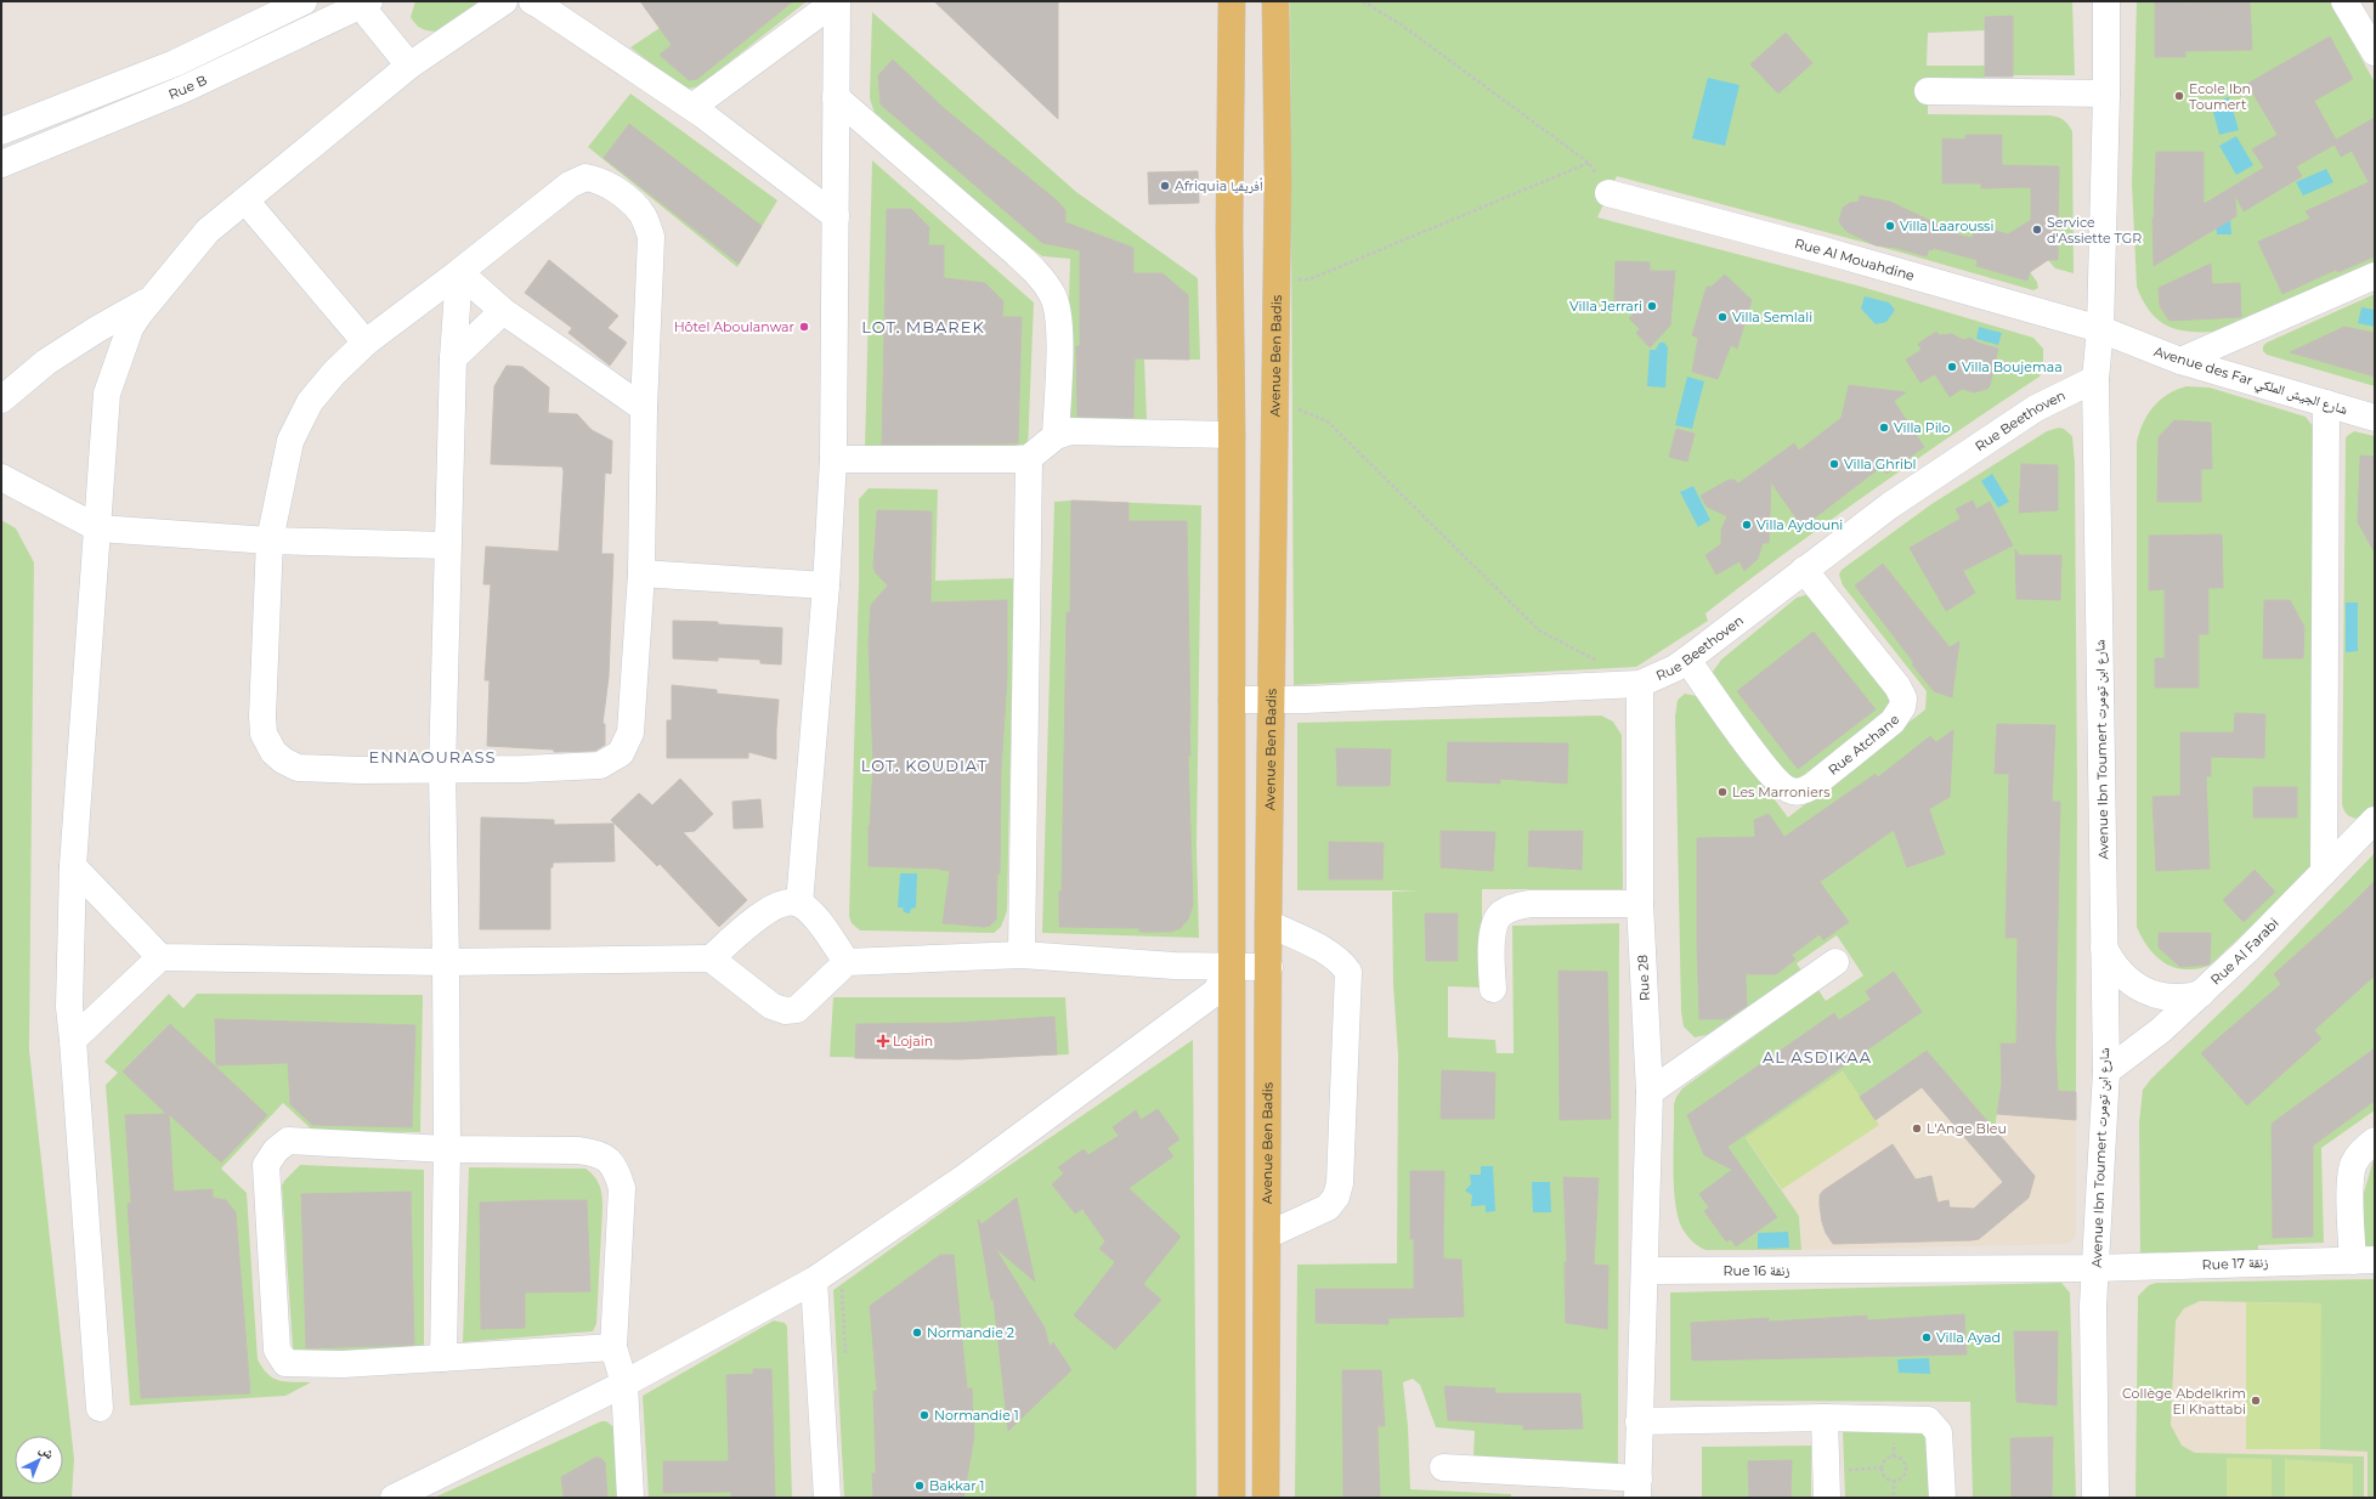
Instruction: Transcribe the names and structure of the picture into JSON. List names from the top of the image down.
{
  "streets": {
    "main road": ["Avenue Ben Badis"],
    "street": [
      "Rue B",
      "Rue Al Mouahdine",
      "Avenue des Far شارع الجيش الملكي",
      "Rue Beethoven",
      "Rue Atchane",
      "Avenue Ibn Toumert شارع ابن تومرت",
      "Rue Al Farabi",
      "Rue 28",
      "Rue 17 زنقة",
      "Rue 16 زنقة"
    ]
  },
  "crossings": [
    ["Rue Al Mouahdine", "Avenue des Far شارع الجيش الملكي"],
    ["Rue Al Mouahdine", "Avenue Ibn Toumert شارع ابن تومرت"],
    ["Avenue Ben Badis", "Rue Beethoven"],
    ["Avenue des Far شارع الجيش الملكي", "Avenue Ibn Toumert شارع ابن تومرت"],
    ["Rue Beethoven", "Rue Atchane"],
    ["Rue Beethoven", "Avenue Ibn Toumert شارع ابن تومرت"],
    ["Rue Beethoven", "Rue 28"],
    ["Avenue Ibn Toumert شارع ابن تومرت", "Rue Al Farabi"],
    ["Avenue Ibn Toumert شارع ابن تومرت", "Rue 17 زنقة"],
    ["Avenue Ibn Toumert شارع ابن تومرت", "Rue 16 زنقة"],
    ["Rue 28", "Rue 16 زنقة"],
    ["Rue 17 زنقة", "Rue 16 زنقة"]
  ],
  "districts": [
    "LOT. MBAREK",
    "ENNAOURASS",
    "LOT. KOUDIAT",
    "AL ASDIKAA"
  ],
  "places": {
    "other": [
      "Ecole Ibn Toumert",
      "Afriquia أفريقيا",
      "Villa Laaroussi",
      "Service d'Assiette TGR",
      "Villa Jerrari",
      "Villa Semlali",
      "Hôtel Aboulanwar",
      "Villa Boujemaa",
      "Villa Pilo",
      "Villa Ghribl",
      "Villa Aydouni",
      "Les Marroniers",
      "L'Ange Bleu",
      "Normandie 2",
      "Villa Ayad",
      "Collège Abdelkrim El Khattabi",
      "Normandie 1",
      "Bakkar 1"
    ],
    "health": ["Lojain"]
  },
  "north": "top right"
}
